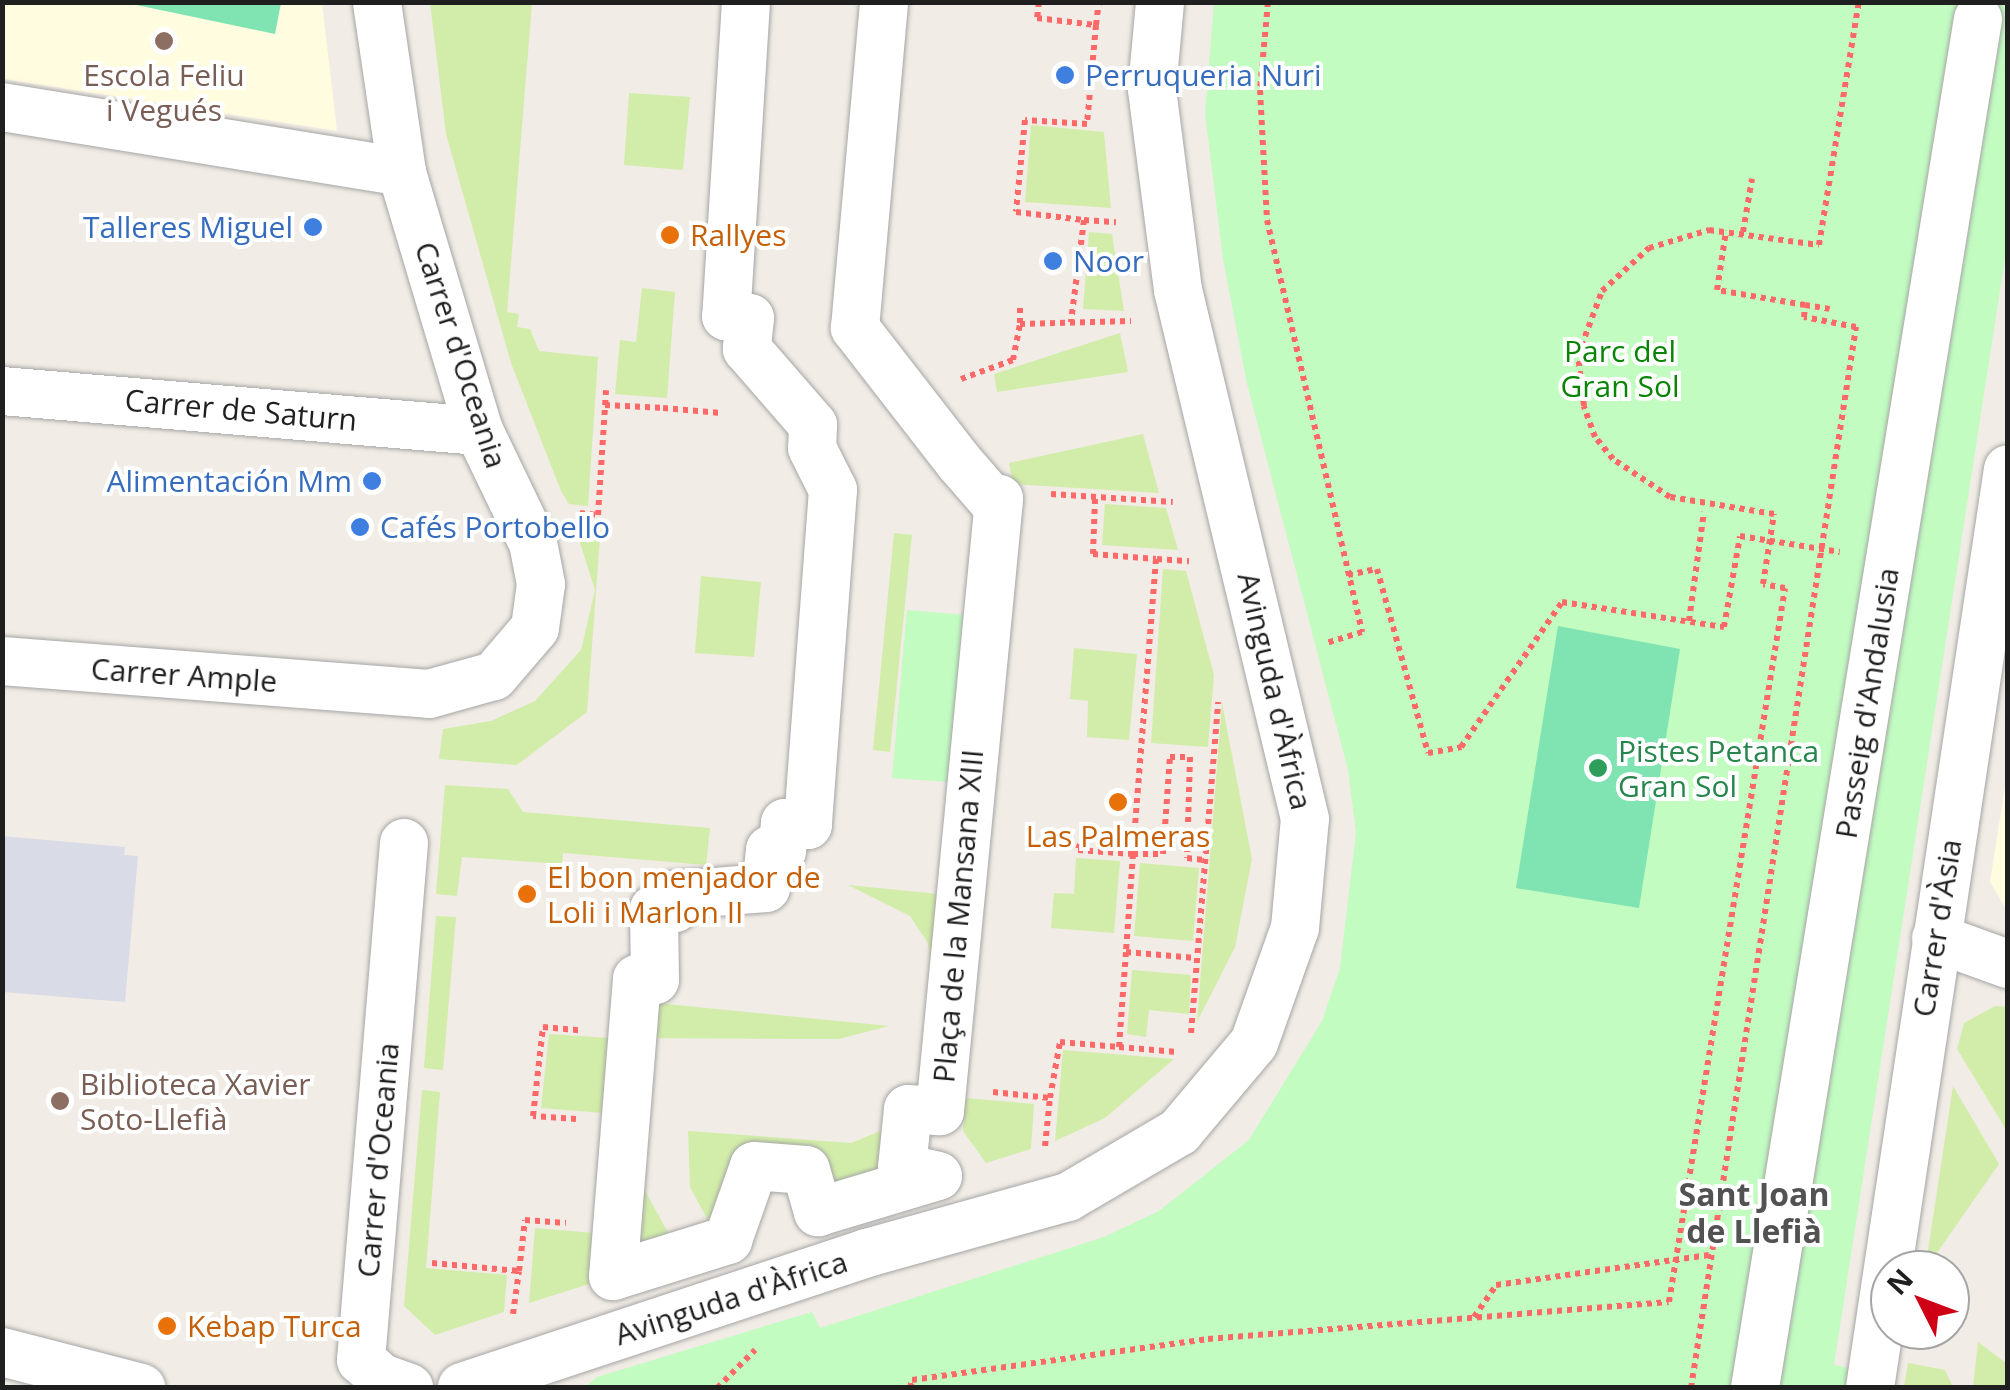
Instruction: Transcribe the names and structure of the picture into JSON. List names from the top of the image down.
{
  "streets": {
    "street": [
      "Carrer d'Oceania",
      "Carrer de Saturn",
      "Carrer Ample",
      "Avinguda d'Àfrica",
      "Passeig d'Andalusia",
      "Plaça de la Mansana XIII",
      "Carrer d'Àsia"
    ]
  },
  "crossings": [
    ["Carrer d'Oceania", "Carrer de Saturn"],
    ["Carrer d'Oceania", "Carrer Ample"]
  ],
  "districts": ["Sant Joan de Llefià"],
  "parks": ["Parc del Gran Sol"],
  "places": [
    "Escola Feliu i Vegués",
    "Perruqueria Nuri",
    "Talleres Miguel",
    "Rallyes",
    "Noor",
    "Alimentación Mm",
    "Cafés Portobello",
    "Pistes Petanca Gran Sol",
    "Las Palmeras",
    "El bon menjador de Loli i Marlon II",
    "Biblioteca Xavier Soto-Llefià",
    "Kebap Turca"
  ],
  "north": "top left"
}
